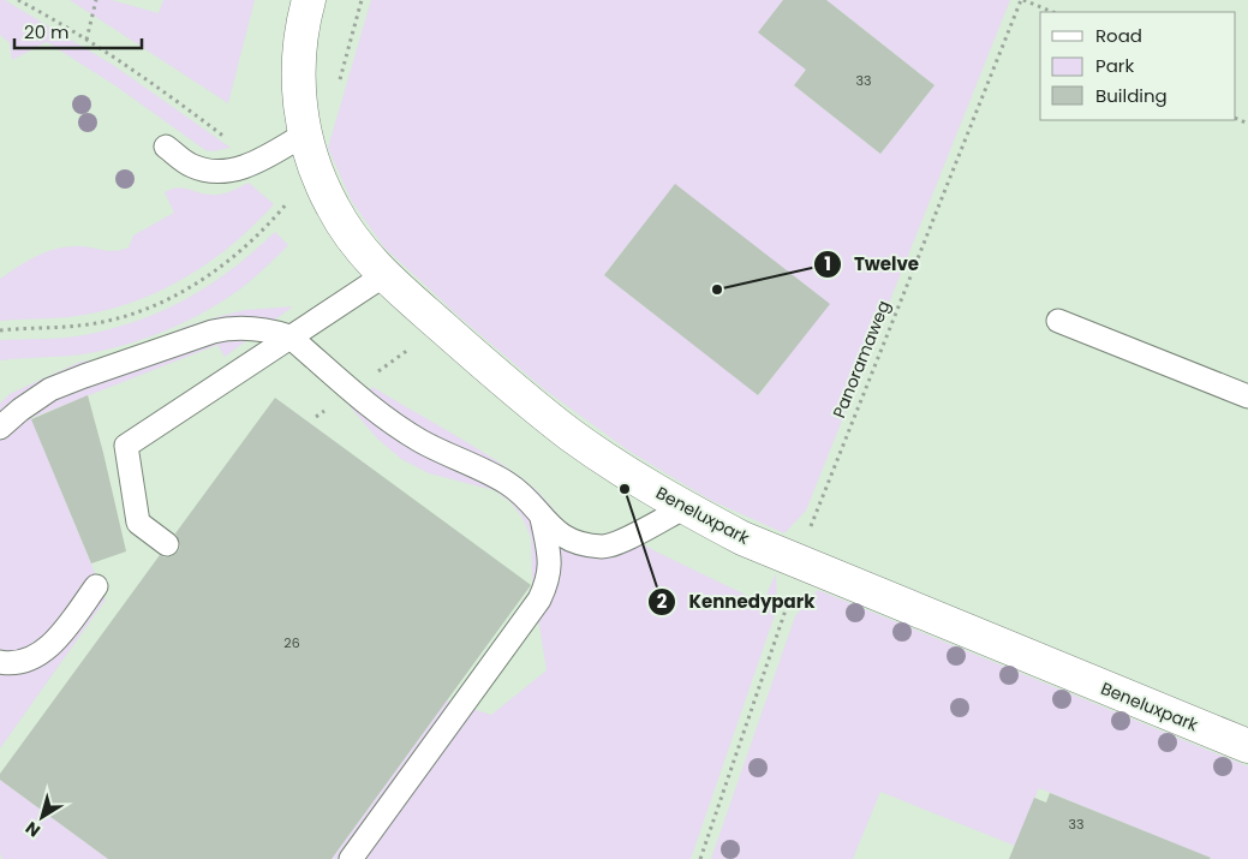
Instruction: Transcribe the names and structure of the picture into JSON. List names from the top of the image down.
{
  "streets": {
    "street": ["Beneluxpark"],
    "path": ["Panoramaweg"]
  },
  "crossings": [
    ["Panoramaweg", "Beneluxpark"]
  ],
  "places": ["Twelve", "Kennedypark"],
  "house_numbers": ["33", "26", "33"],
  "legend": ["Road", "Park", "Building"],
  "scale_bar": "20 m",
  "north": "bottom left"
}
